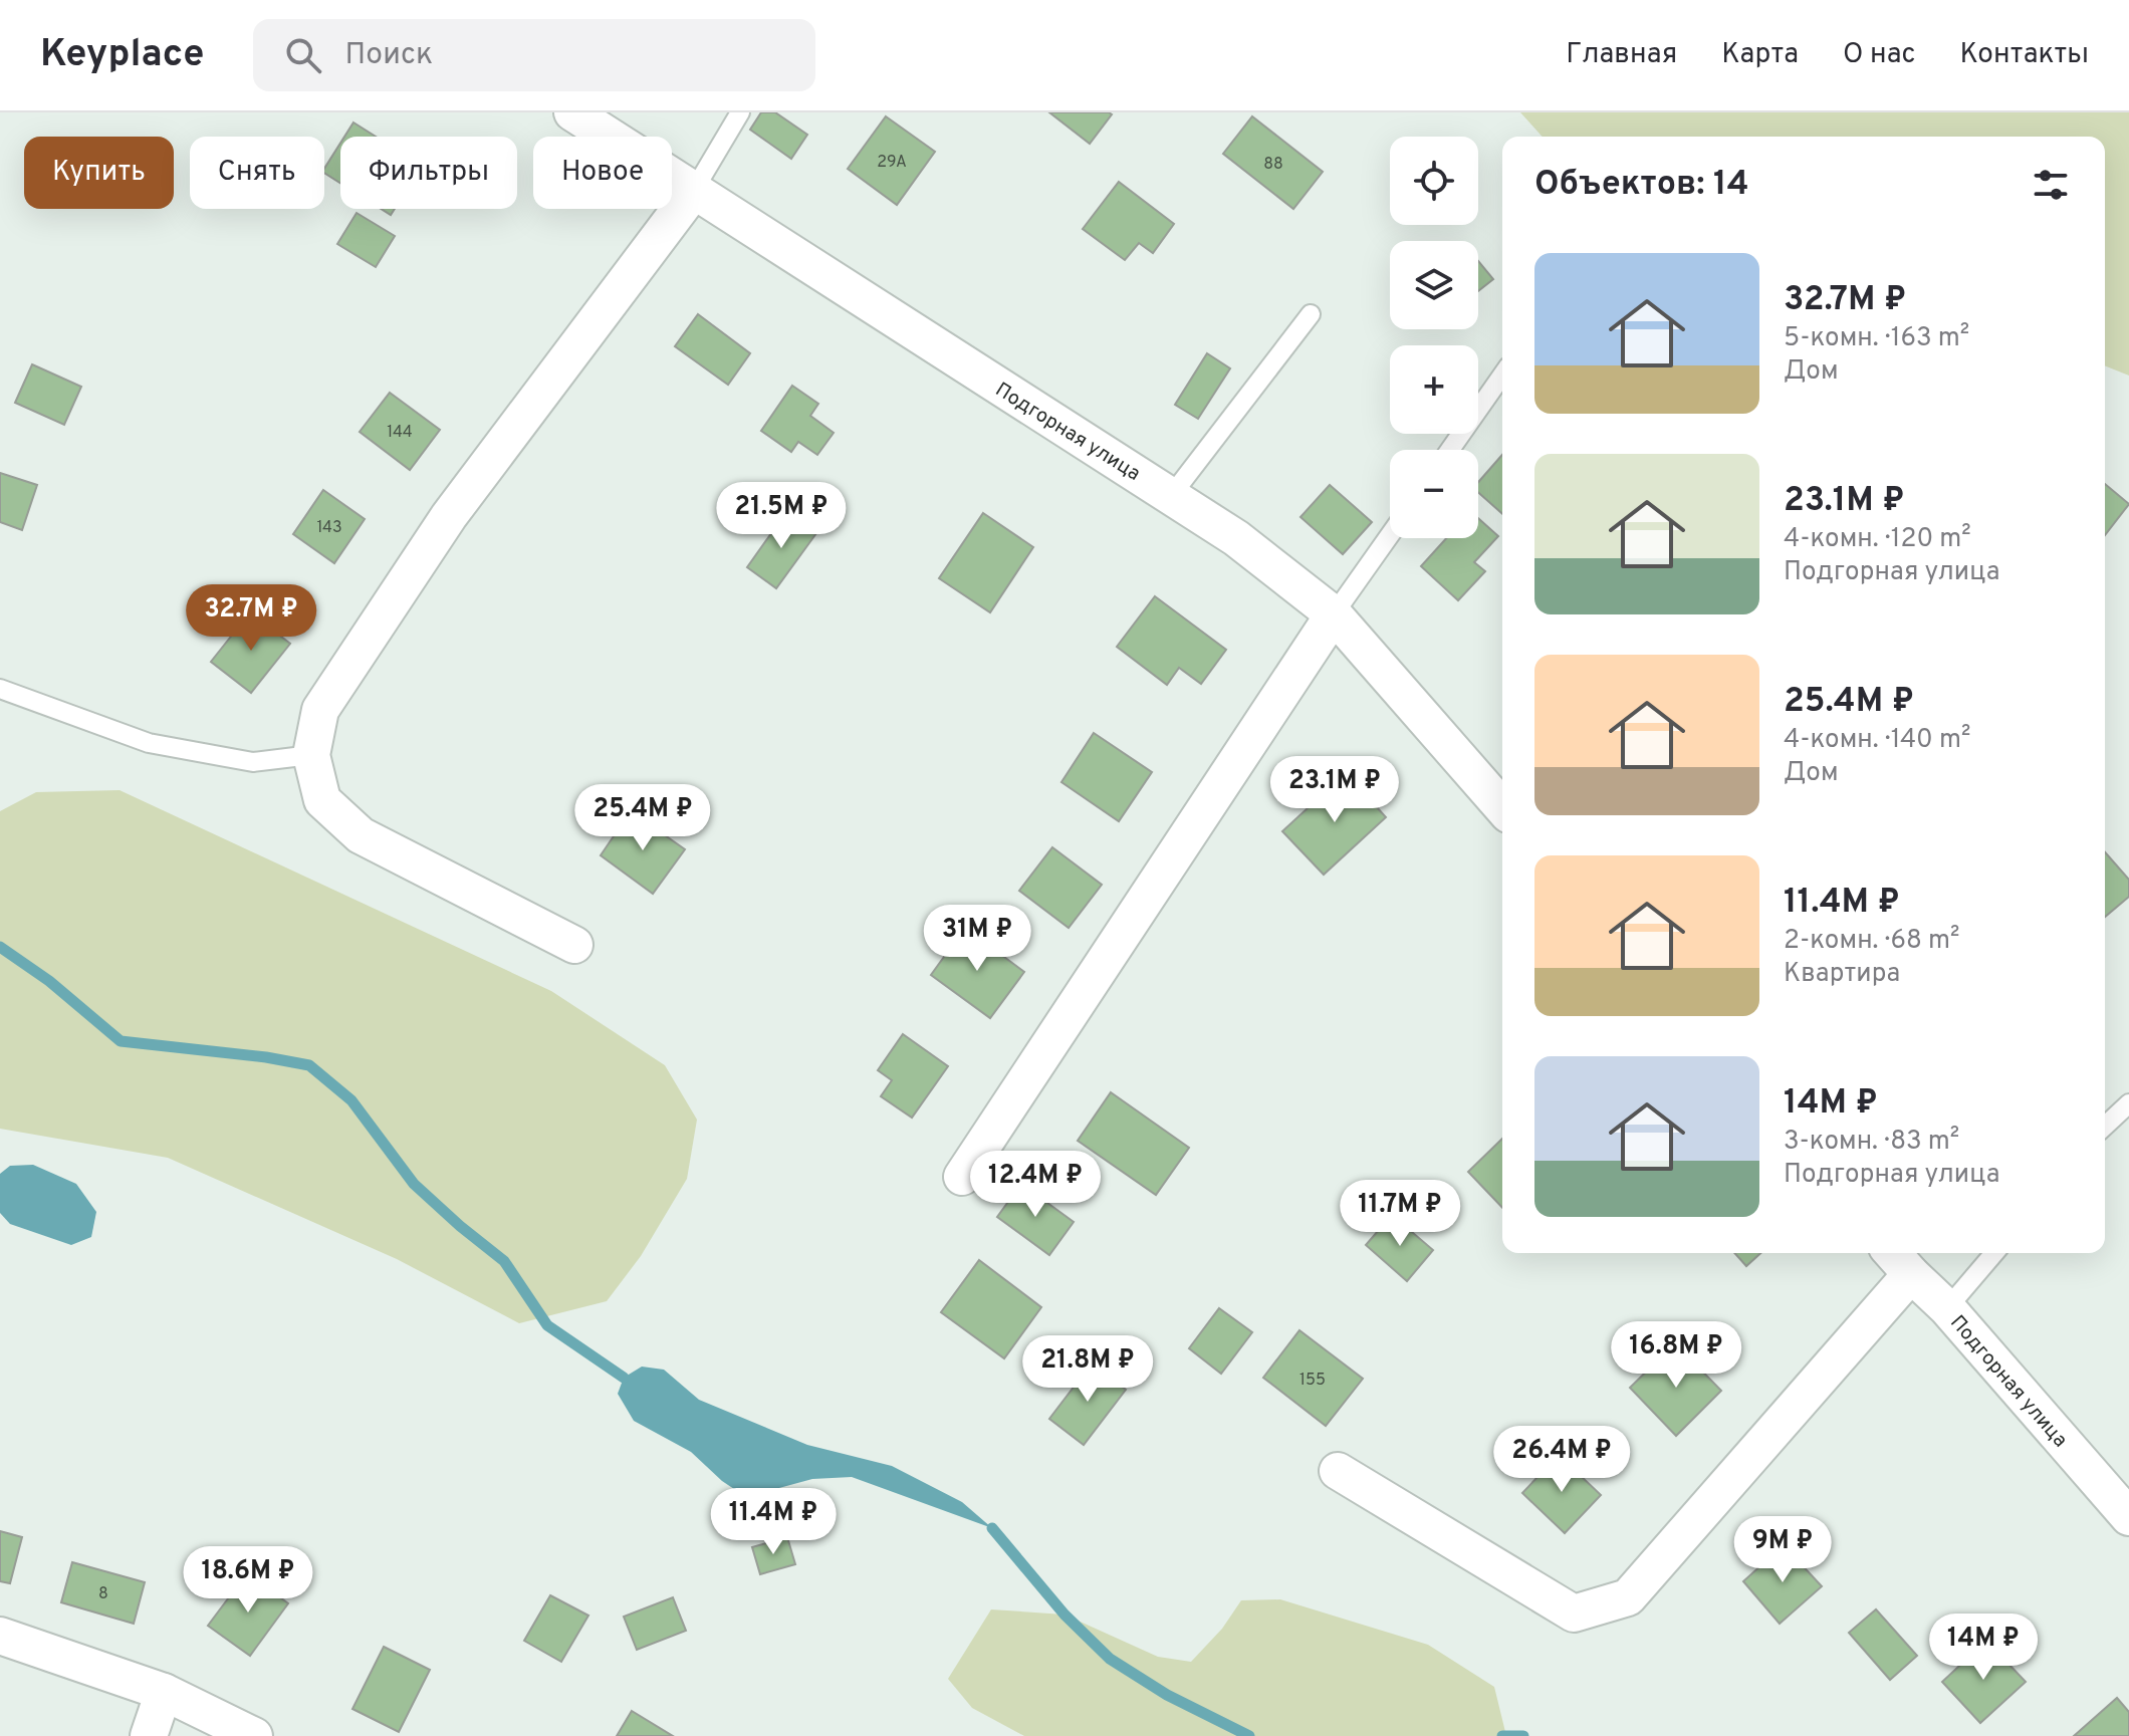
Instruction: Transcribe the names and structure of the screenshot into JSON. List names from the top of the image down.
{
  "streets": {
    "street": ["Подгорная улица"]
  },
  "house_numbers": [
    "29А",
    "88",
    "144",
    "143",
    "155",
    "8"
  ],
  "page": {
    "header": "Keyplace",
    "search": "Поиск",
    "nav": [
      "Главная",
      "Карта",
      "О нас",
      "Контакты"
    ],
    "map_buttons": ["+", "−"],
    "chip": [
      "Купить",
      "Снять",
      "Фильтры",
      "Новое"
    ],
    "heading": "Объектов: 14",
    "list": [
      {
        "name": "32.7M ₽",
        "note": "5-комн. · 163 m² · Дом"
      },
      {
        "name": "23.1M ₽",
        "note": "4-комн. · 120 m² · Подгорная улица"
      },
      {
        "name": "25.4M ₽",
        "note": "4-комн. · 140 m² · Дом"
      },
      {
        "name": "11.4M ₽",
        "note": "2-комн. · 68 m² · Квартира"
      },
      {
        "name": "14M ₽",
        "note": "3-комн. · 83 m² · Подгорная улица"
      }
    ],
    "price": [
      "21.5M ₽",
      "32.7M ₽",
      "23.1M ₽",
      "25.4M ₽",
      "31M ₽",
      "12.4M ₽",
      "11.7M ₽",
      "16.8M ₽",
      "21.8M ₽",
      "26.4M ₽",
      "11.4M ₽",
      "9M ₽",
      "18.6M ₽",
      "14M ₽"
    ]
  }
}
